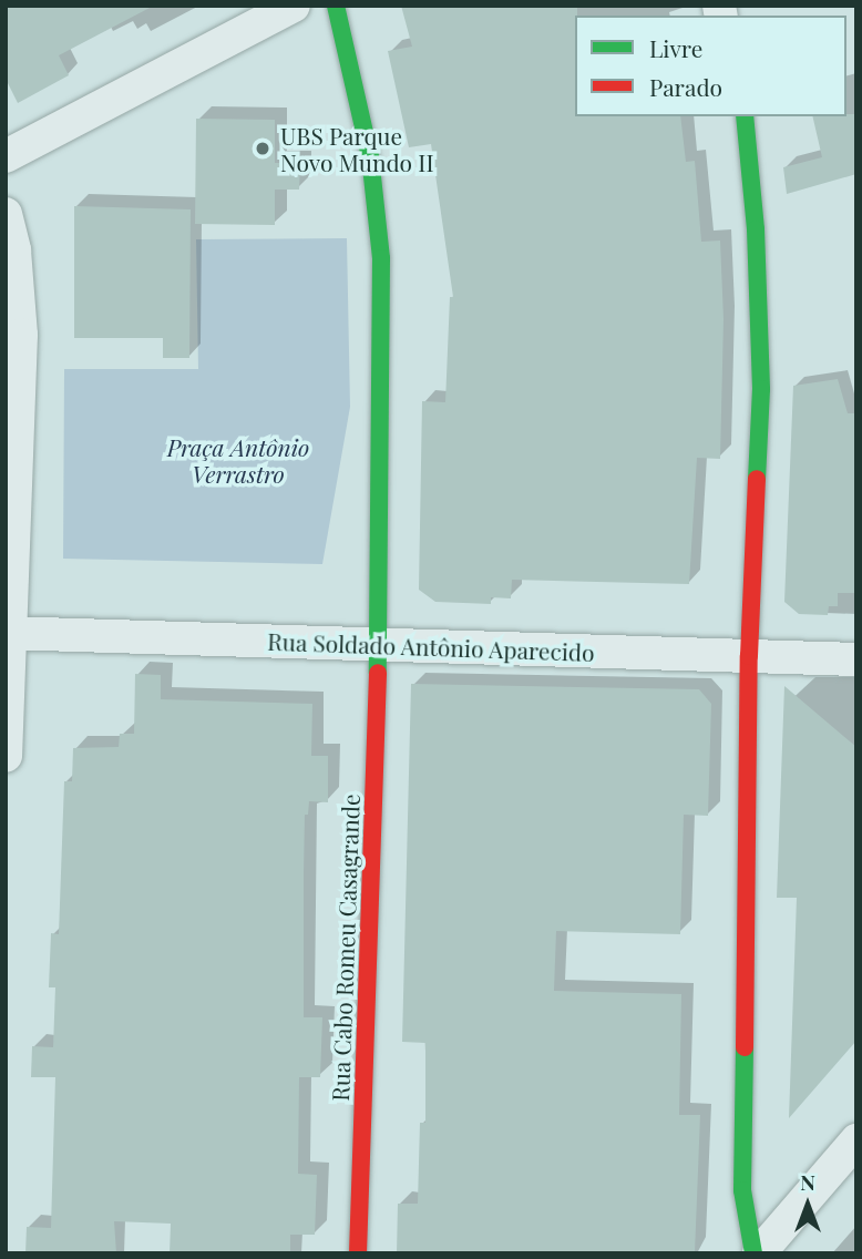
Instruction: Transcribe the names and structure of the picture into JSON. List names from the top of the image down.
{
  "streets": {
    "street": ["Rua Soldado Antônio Aparecido", "Rua Cabo Romeu Casagrande"]
  },
  "crossings": [
    ["Rua Soldado Antônio Aparecido", "Rua Cabo Romeu Casagrande"]
  ],
  "parks": ["Praça Antônio Verrastro"],
  "places": ["UBS Parque Novo Mundo II"],
  "legend": ["Livre", "Parado"],
  "north": "top"
}
